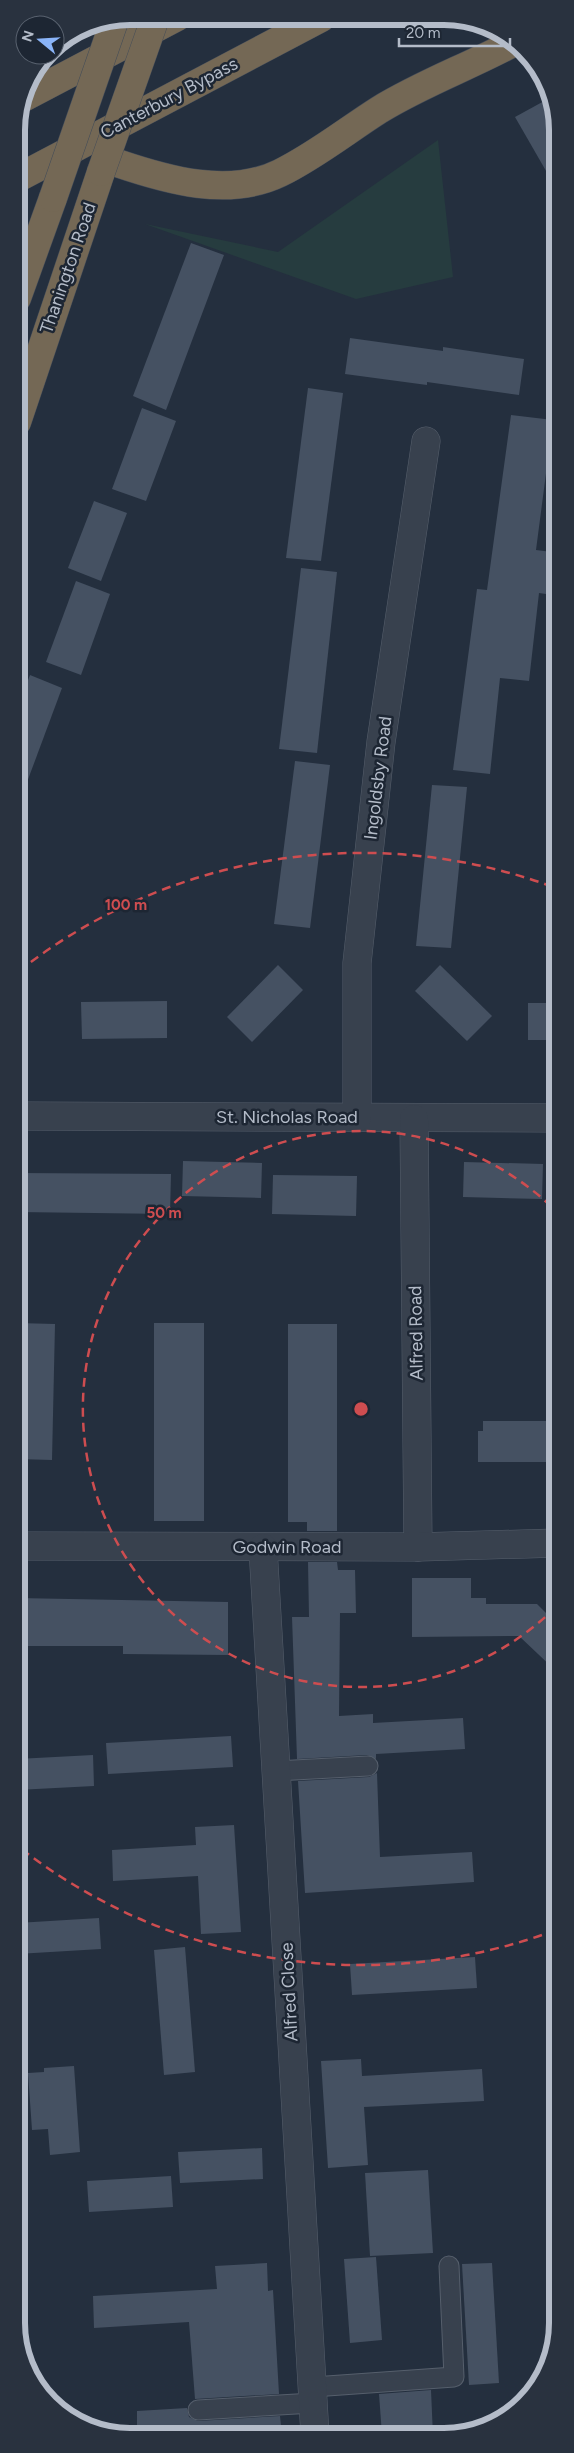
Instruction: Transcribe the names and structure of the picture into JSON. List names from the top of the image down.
{
  "streets": {
    "highway": ["Canterbury Bypass", "Thanington Road"],
    "street": [
      "Ingoldsby Road",
      "St. Nicholas Road",
      "Alfred Road",
      "Godwin Road",
      "Alfred Close"
    ]
  },
  "crossings": [
    ["Ingoldsby Road", "St. Nicholas Road"],
    ["St. Nicholas Road", "Alfred Road"],
    ["Alfred Road", "Godwin Road"],
    ["Godwin Road", "Alfred Close"]
  ],
  "scale_bar": "20 m",
  "north": "left",
  "rings": ["100 m", "50 m"]
}
